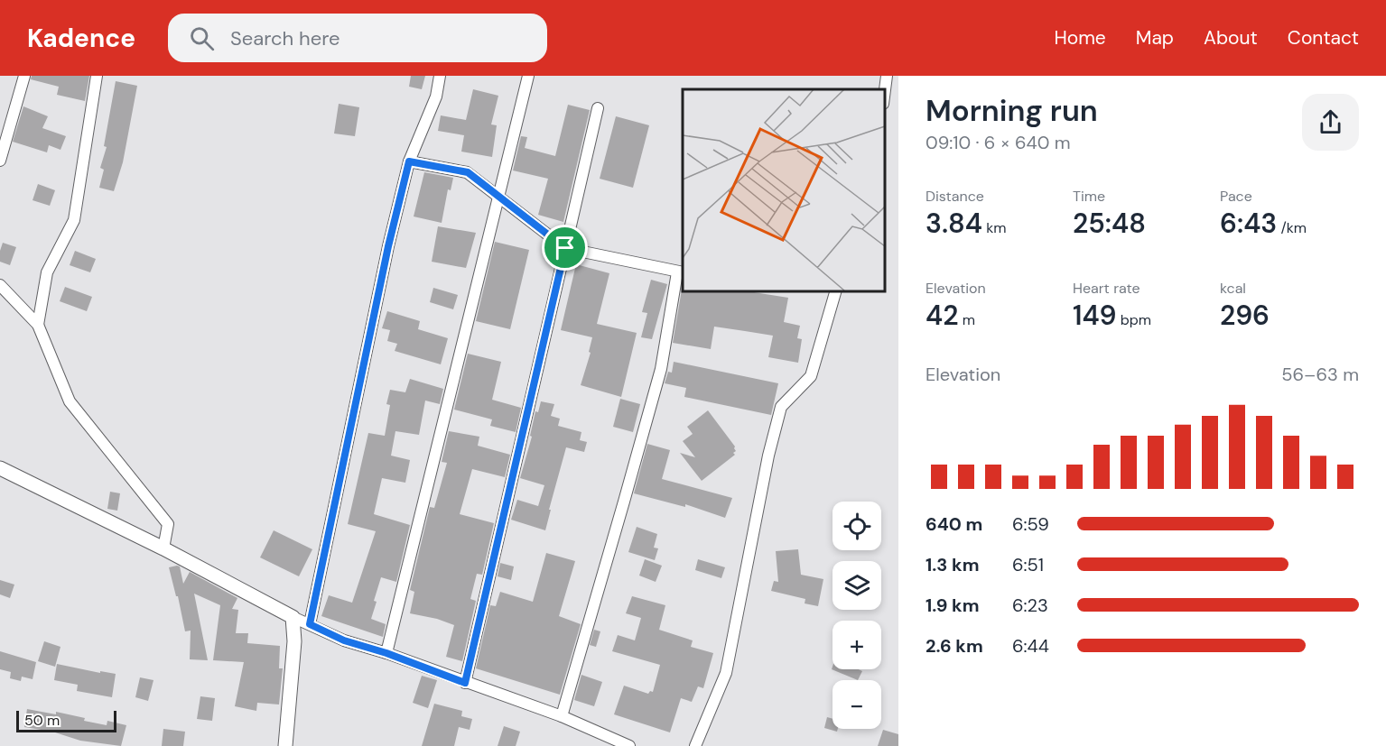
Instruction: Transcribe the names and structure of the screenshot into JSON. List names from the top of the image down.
{
  "scale_bar": "50 m",
  "page": {
    "header": "Kadence",
    "search": "Search here",
    "nav": [
      "Home",
      "Map",
      "About",
      "Contact"
    ],
    "heading": ["Morning run", "09:10 · 6 × 640 m"],
    "stats": [
      ["Distance", "3.84 km"],
      ["Time", "25:48"],
      ["Pace", "6:43 /km"],
      ["Elevation", "42 m"],
      ["Heart rate", "149 bpm"],
      ["kcal", "296"]
    ],
    "chart": ["Elevation", "56–63 m"],
    "map_buttons": ["+", "−"],
    "list": [
      {
        "name": "640 m",
        "note": "6:59"
      },
      {
        "name": "1.3 km",
        "note": "6:51"
      },
      {
        "name": "1.9 km",
        "note": "6:23"
      },
      {
        "name": "2.6 km",
        "note": "6:44"
      }
    ],
    "scale": "50 m"
  }
}
